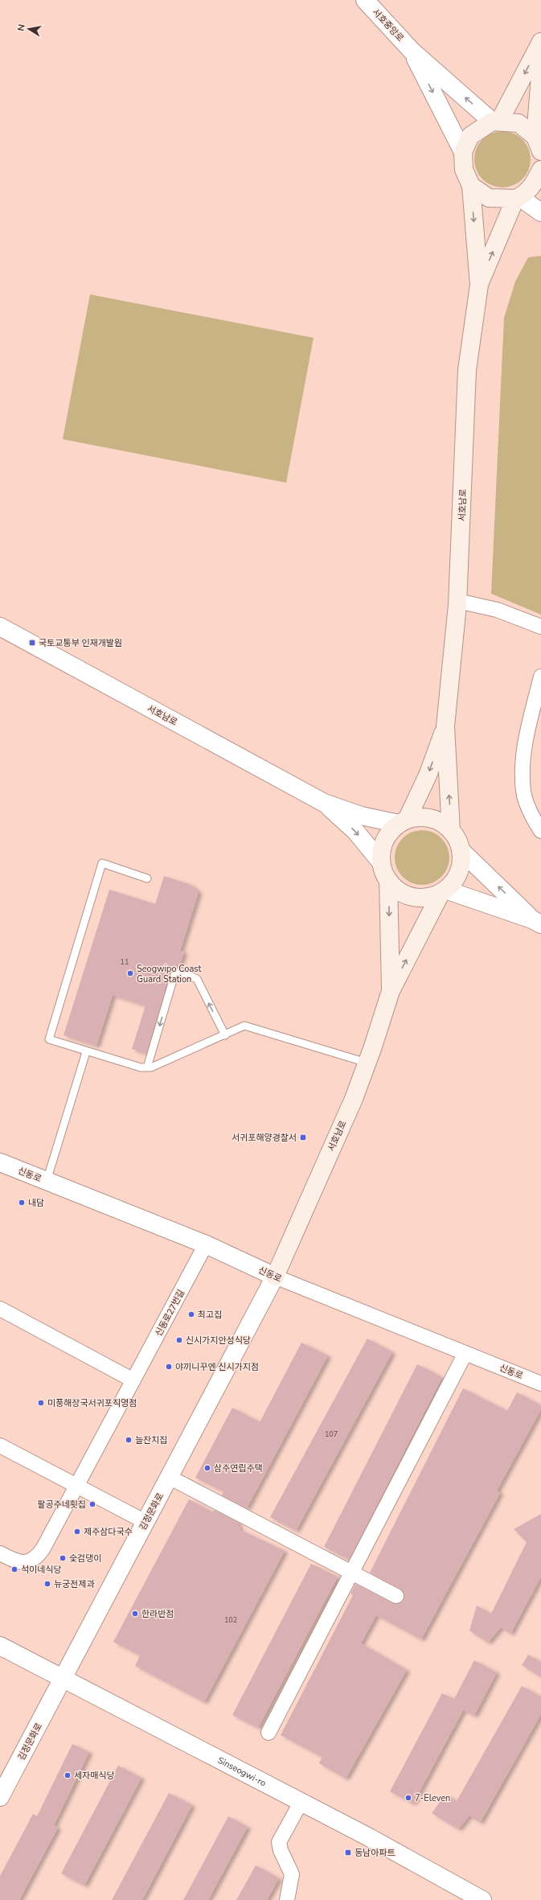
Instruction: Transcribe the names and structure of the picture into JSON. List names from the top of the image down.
{
  "streets": {
    "main road": ["서호남로"],
    "street": [
      "서호중앙로",
      "신동로",
      "신동로27번길",
      "김정문화로",
      "Sinseogwi-ro"
    ]
  },
  "crossings": [
    ["서호남로", "신동로"],
    ["서호남로", "김정문화로"],
    ["신동로", "신동로27번길"],
    ["신동로", "김정문화로"],
    ["김정문화로", "Sinseogwi-ro"]
  ],
  "places": {
    "transit": ["국토교통부 인재개발원", "서귀포해양경찰서", "동남아파트"],
    "other": [
      "Seogwipo Coast Guard Station",
      "내담",
      "최고집",
      "신시가지안성식당",
      "야끼니꾸엔 신시가지점",
      "미풍해장국서귀포직영점",
      "늘잔치집",
      "삼주연립주택",
      "팔공주네횟집",
      "제주삼다국수",
      "숯검댕이",
      "석이네식당",
      "뉴궁전제과",
      "한라반점",
      "세자매식당",
      "7-Eleven"
    ]
  },
  "house_numbers": ["11", "107", "102"],
  "north": "left"
}
